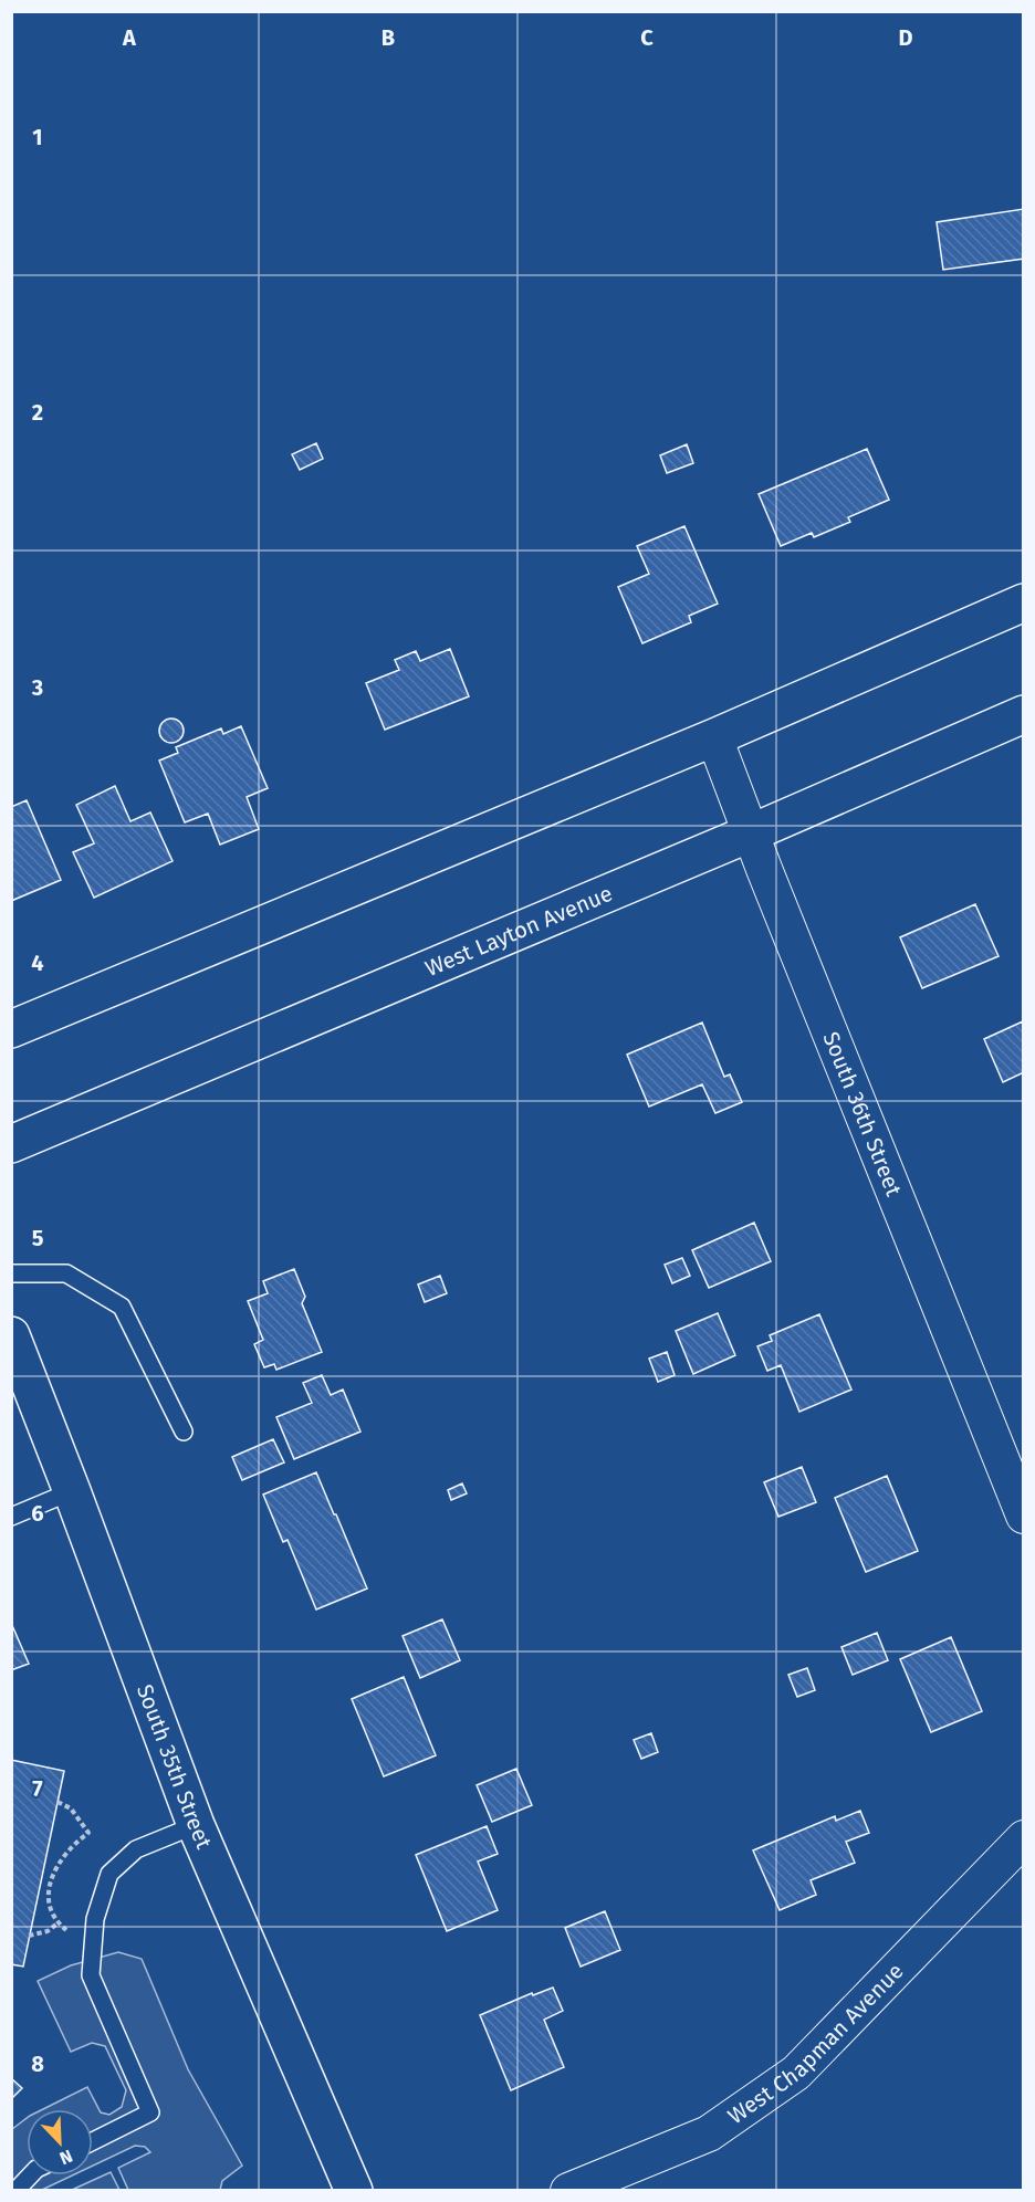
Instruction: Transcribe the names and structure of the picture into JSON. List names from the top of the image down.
{
  "streets": {
    "main road": ["West Layton Avenue", "South 35th Street"],
    "street": ["South 36th Street", "West Chapman Avenue"]
  },
  "crossings": [
    ["West Layton Avenue", "South 36th Street"]
  ],
  "north": "bottom right",
  "grid": {
    "columns": [
      "A",
      "B",
      "C",
      "D"
    ],
    "rows": [
      "1",
      "2",
      "3",
      "4",
      "5",
      "6",
      "7",
      "8"
    ]
  }
}
